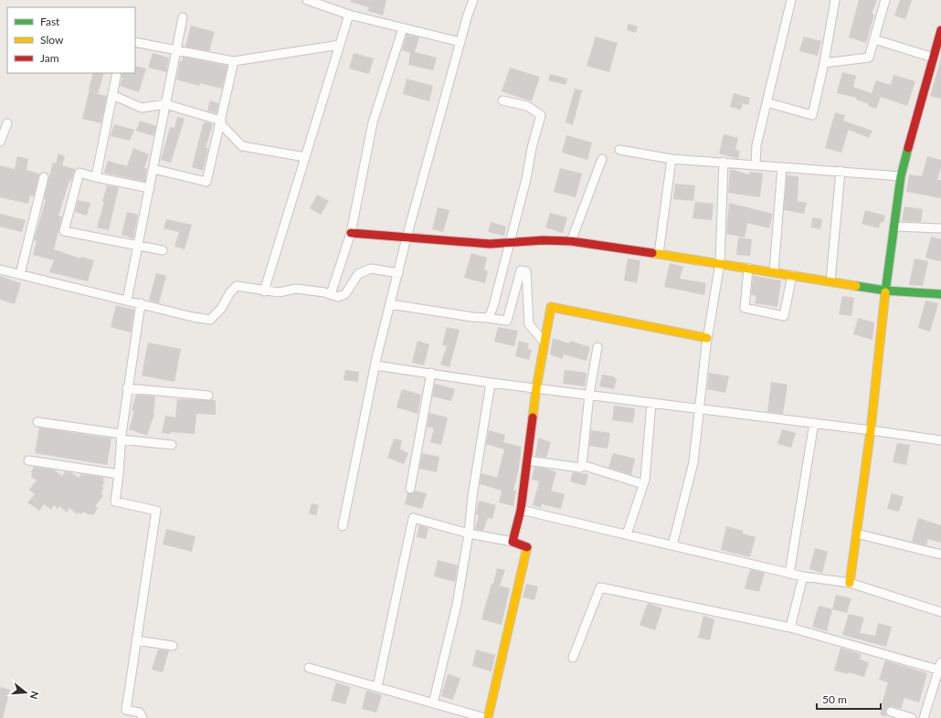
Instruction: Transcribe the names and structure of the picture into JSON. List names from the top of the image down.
{
  "legend": ["Fast", "Slow", "Jam"],
  "scale_bar": "50 m",
  "north": "right"
}
